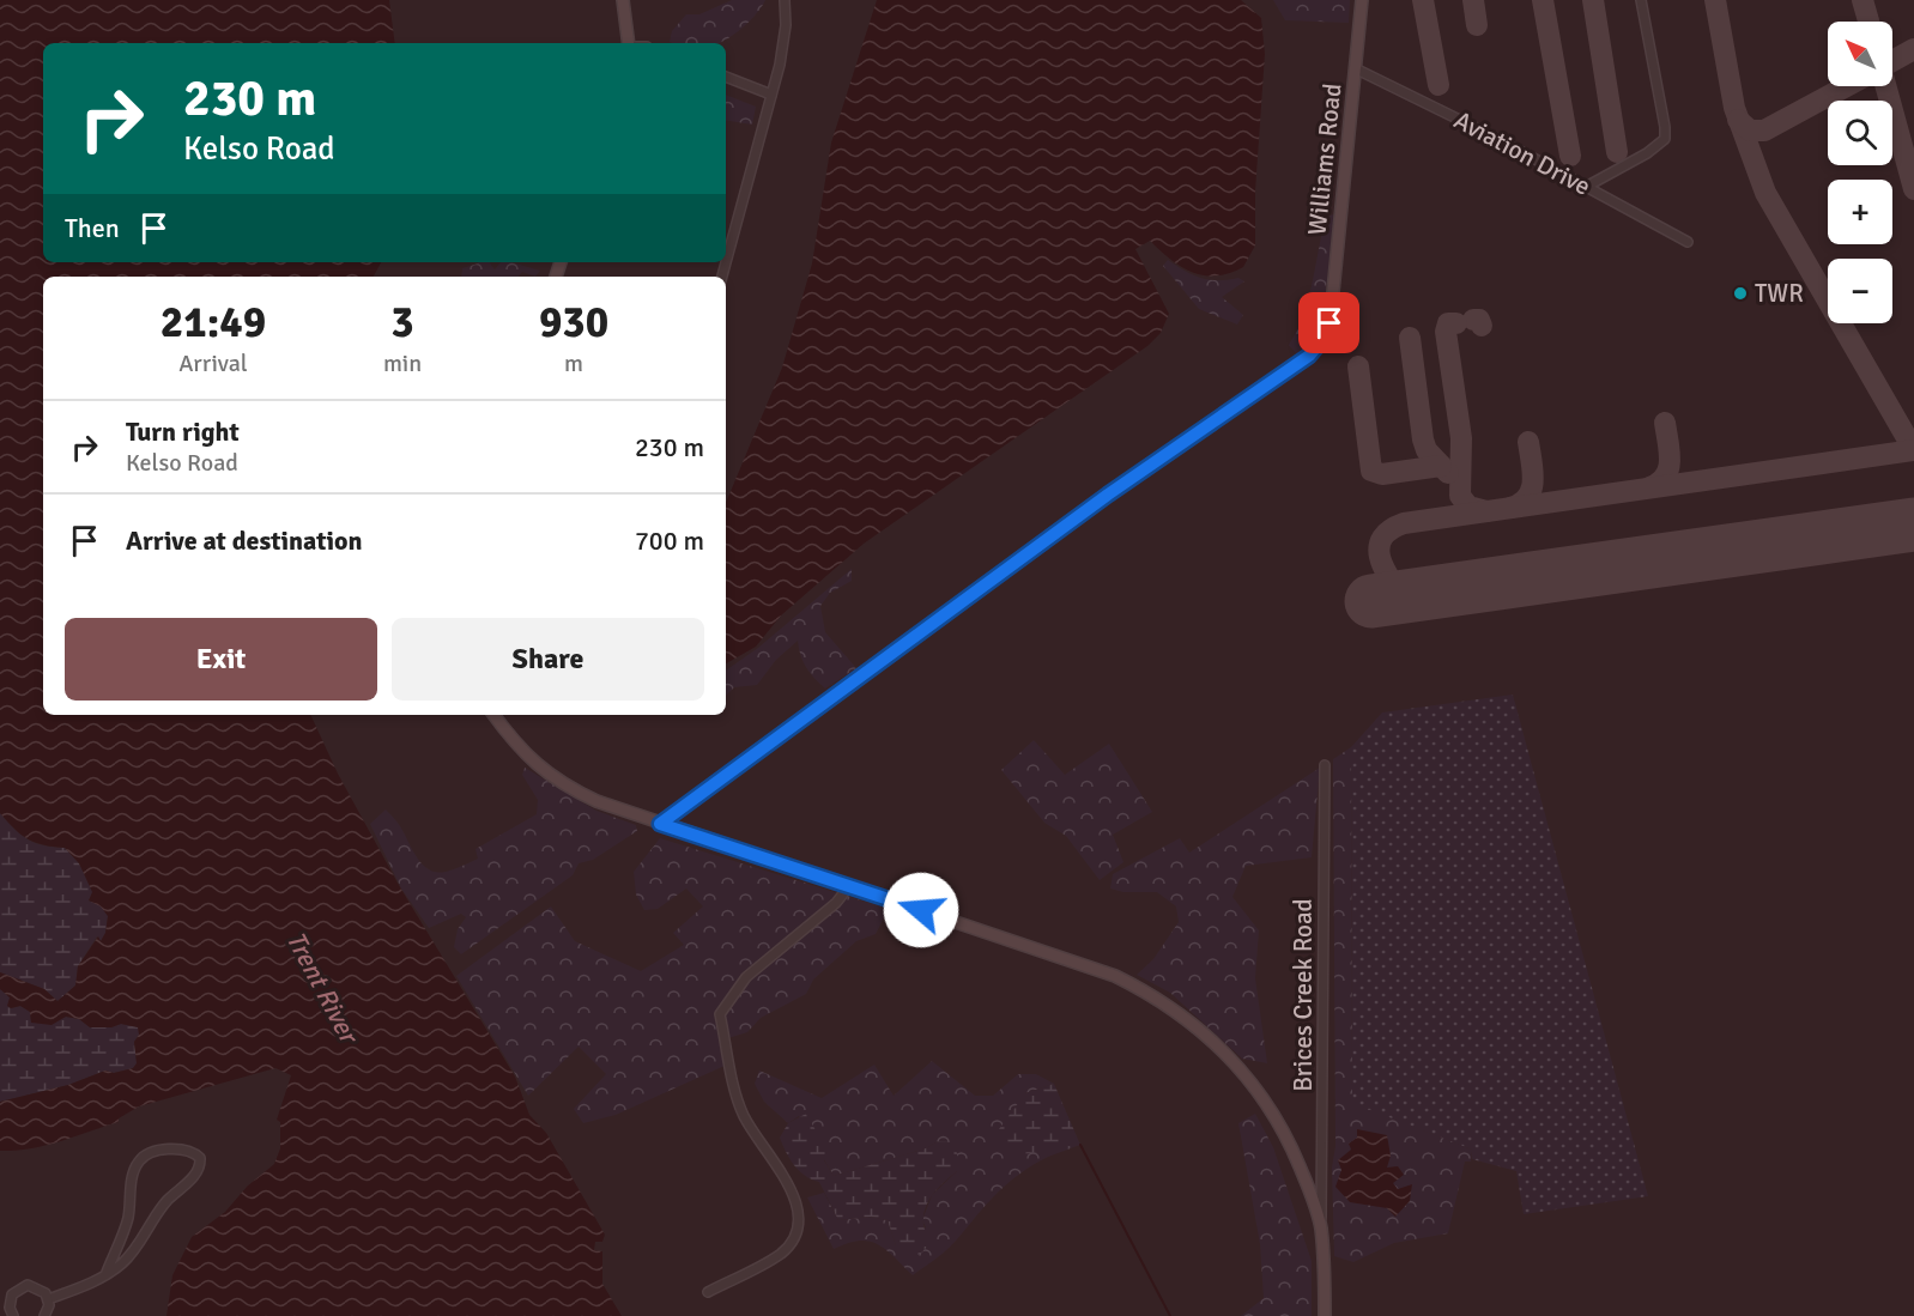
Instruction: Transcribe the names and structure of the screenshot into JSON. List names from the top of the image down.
{
  "streets": {
    "street": ["Aviation Drive", "Williams Road", "Brices Creek Road"]
  },
  "crossings": [
    ["Aviation Drive", "Williams Road"]
  ],
  "water": ["Trent River"],
  "places": ["TWR"],
  "north": "top left",
  "page": {
    "map_buttons": ["+", "−"],
    "turn": ["230 m", "Kelso Road"],
    "then": "Then",
    "eta": [
      "21:49",
      "Arrival",
      "3",
      "min",
      "930",
      "m"
    ],
    "list": [
      {
        "name": "Turn right",
        "note": "Kelso Road",
        "value": "230 m"
      },
      {
        "name": "Arrive at destination",
        "value": "700 m"
      }
    ],
    "buttons": ["Exit", "Share"]
  }
}
